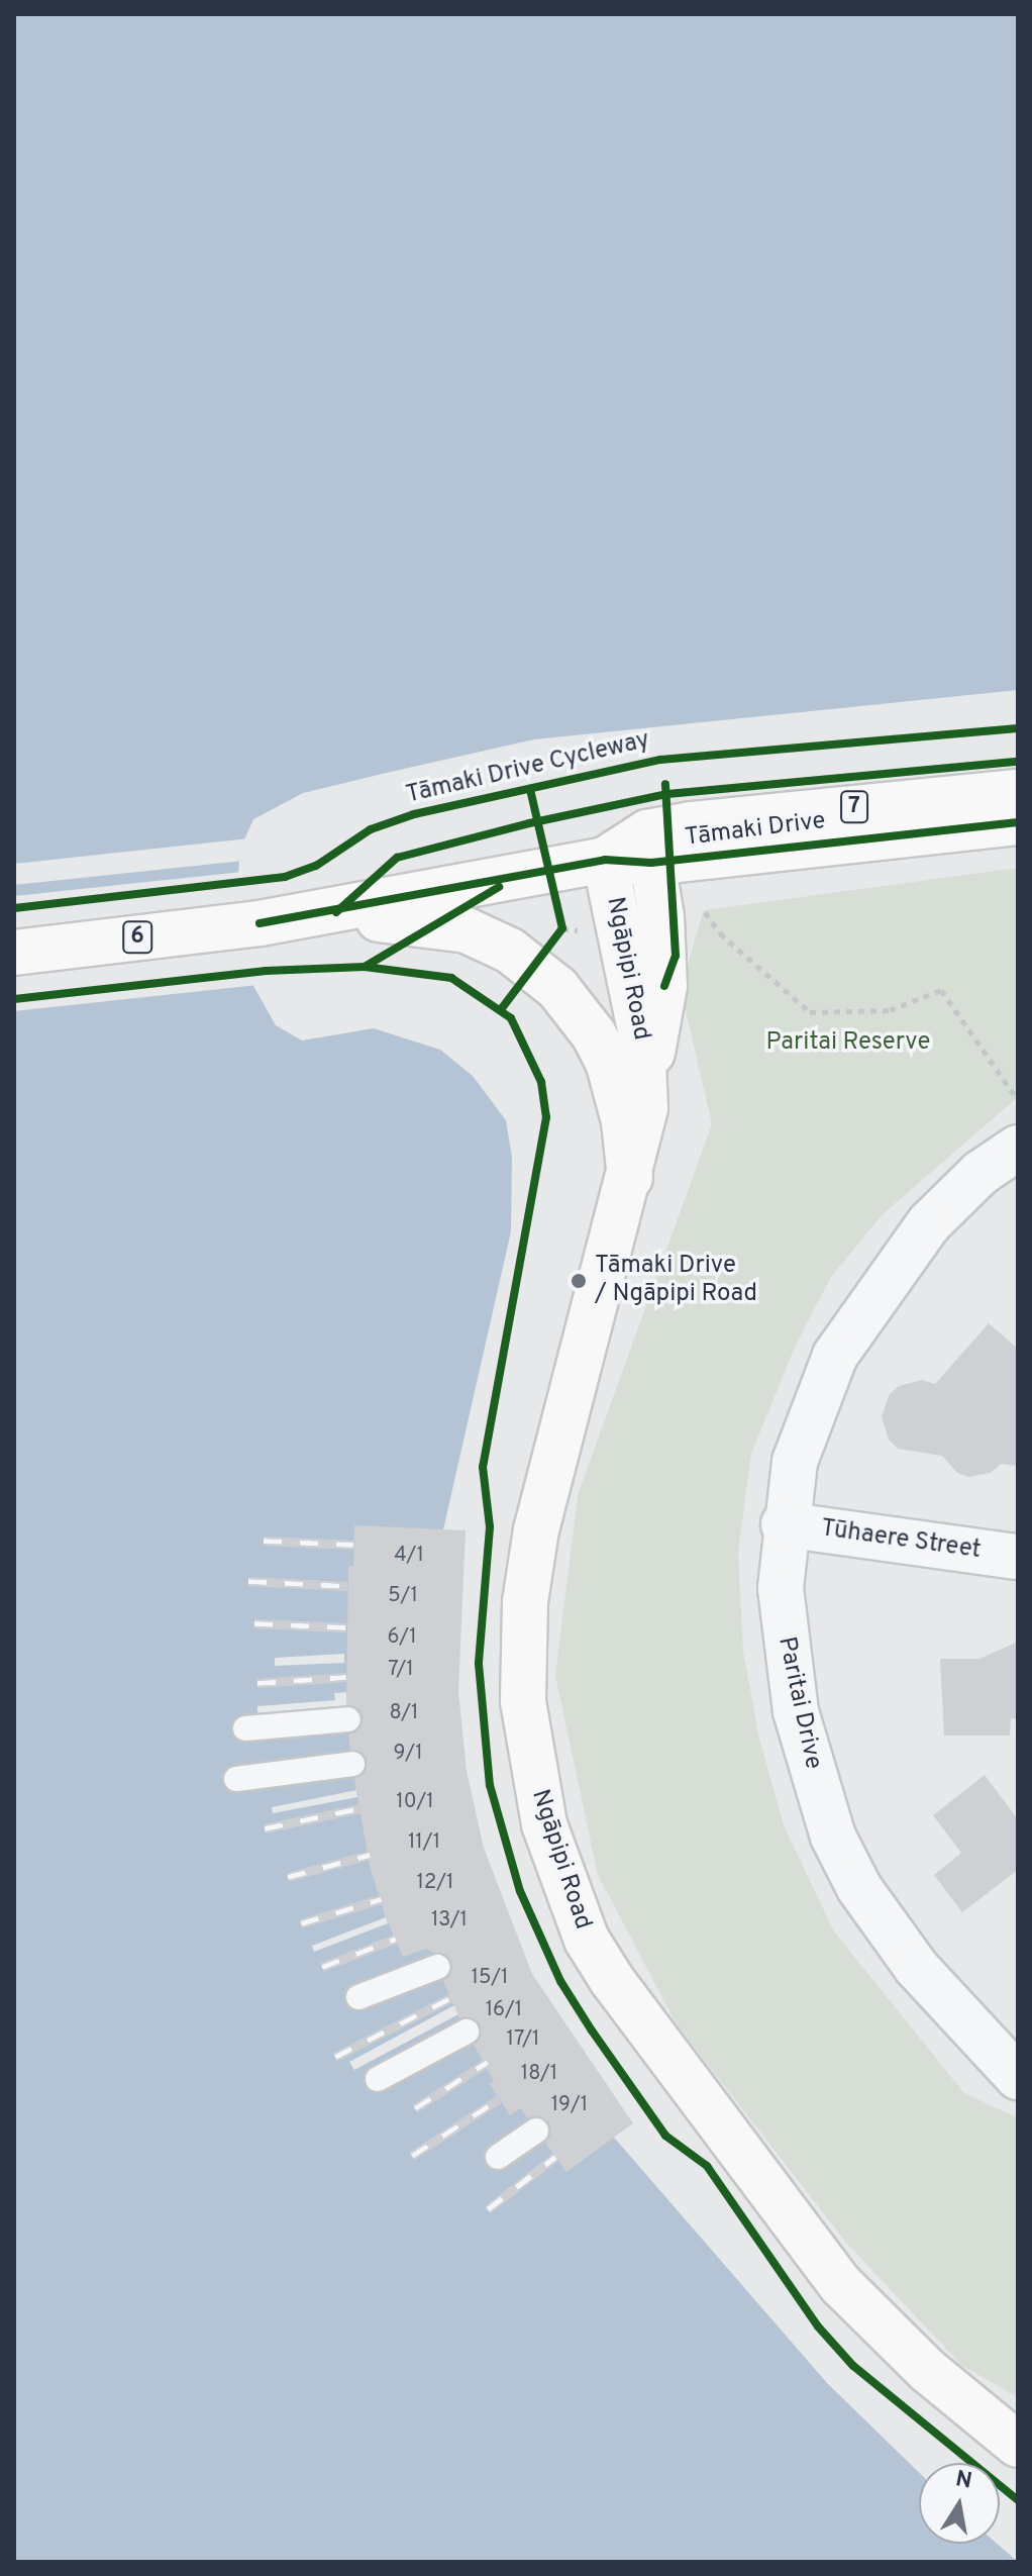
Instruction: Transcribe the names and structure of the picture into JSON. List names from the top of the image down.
{
  "streets": {
    "main road": [
      "7",
      "Tāmaki Drive",
      "6",
      "Ngāpipi Road"
    ],
    "street": ["Tūhaere Street", "Paritai Drive"],
    "cycle path": ["Tāmaki Drive Cycleway"]
  },
  "crossings": [
    ["Tāmaki Drive", "6"],
    ["Tāmaki Drive", "Ngāpipi Road"],
    ["6", "Ngāpipi Road"],
    ["Tūhaere Street", "Paritai Drive"]
  ],
  "parks": ["Paritai Reserve"],
  "places": ["Tāmaki Drive / Ngāpipi Road"],
  "house_numbers": [
    "4/1",
    "5/1",
    "6/1",
    "7/1",
    "8/1",
    "9/1",
    "10/1",
    "11/1",
    "12/1",
    "13/1",
    "15/1",
    "16/1",
    "17/1",
    "18/1",
    "19/1"
  ],
  "north": "top"
}
